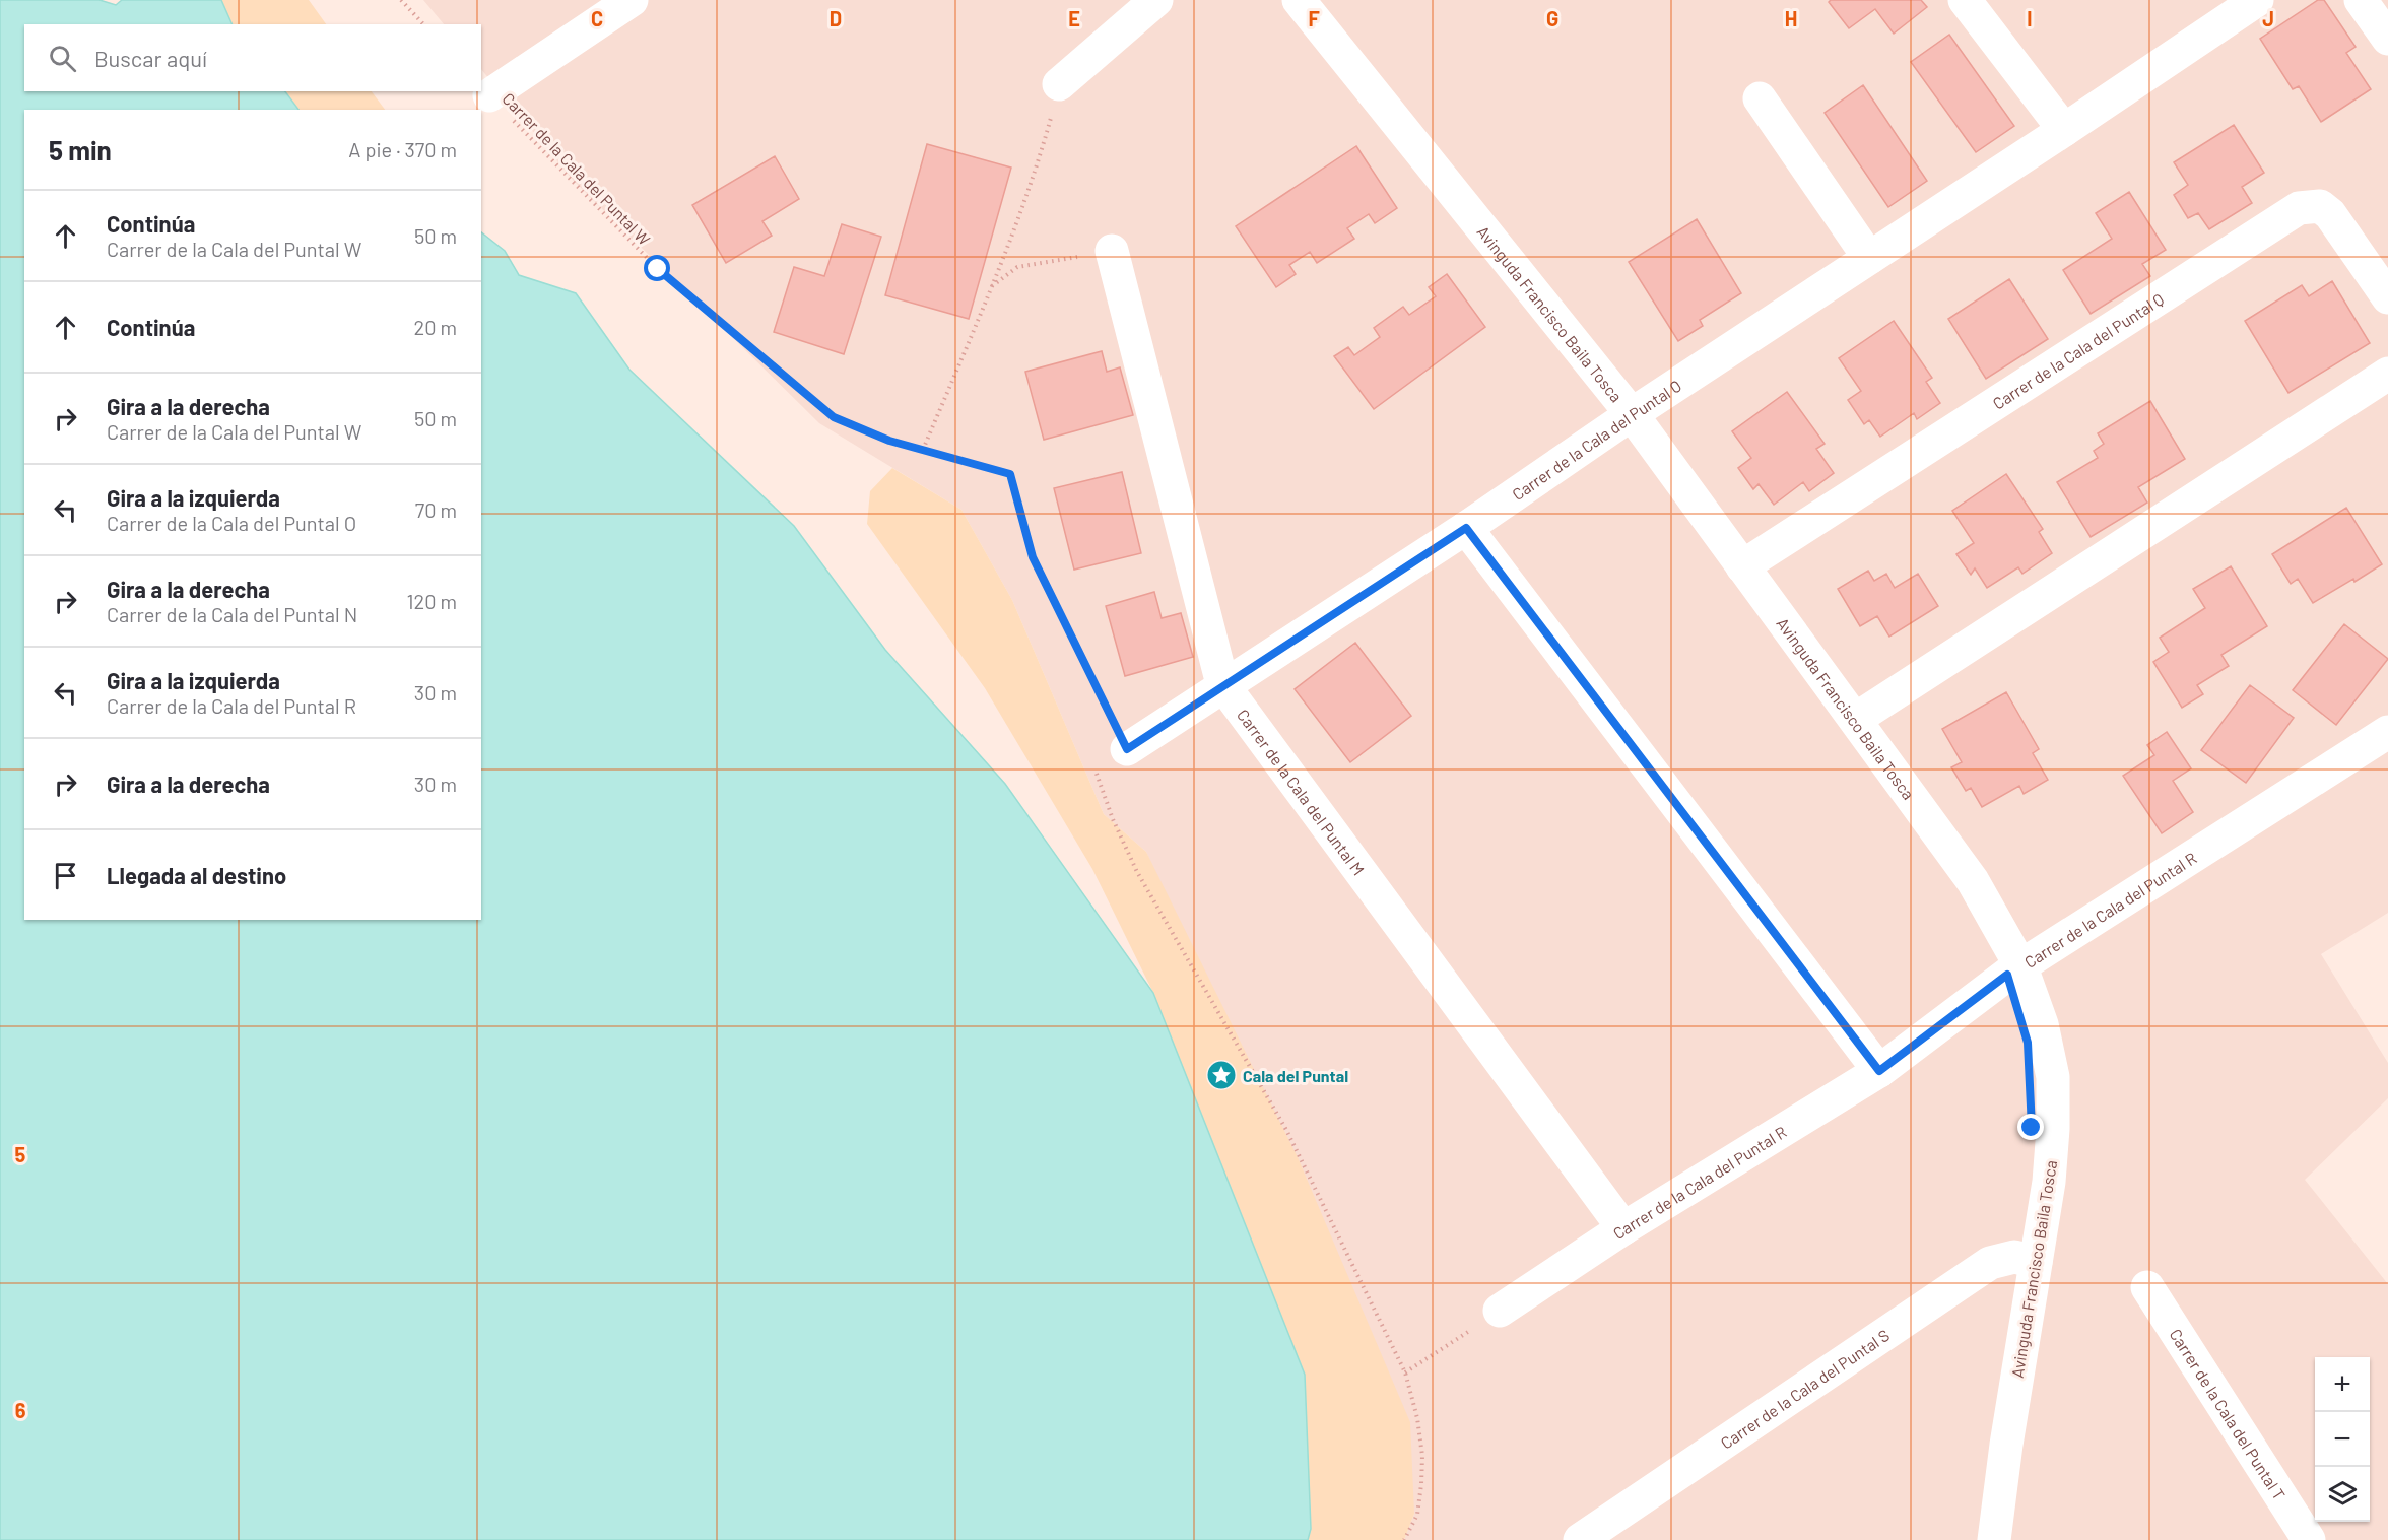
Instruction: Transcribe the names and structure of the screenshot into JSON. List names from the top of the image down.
{
  "streets": {
    "street": [
      "Avinguda Francisco Baila Tosca",
      "Carrer de la Cala del Puntal Q",
      "Carrer de la Cala del Puntal O",
      "Carrer de la Cala del Puntal M",
      "Carrer de la Cala del Puntal R",
      "Carrer de la Cala del Puntal S",
      "Carrer de la Cala del Puntal T"
    ],
    "path": ["Carrer de la Cala del Puntal W"]
  },
  "crossings": [
    ["Carrer de la Cala del Puntal W", "Carrer de la Cala del Puntal O"],
    ["Avinguda Francisco Baila Tosca", "Carrer de la Cala del Puntal Q"],
    ["Avinguda Francisco Baila Tosca", "Carrer de la Cala del Puntal O"],
    ["Avinguda Francisco Baila Tosca", "Carrer de la Cala del Puntal R"],
    ["Avinguda Francisco Baila Tosca", "Carrer de la Cala del Puntal S"],
    ["Carrer de la Cala del Puntal O", "Carrer de la Cala del Puntal M"],
    ["Carrer de la Cala del Puntal M", "Carrer de la Cala del Puntal R"]
  ],
  "places": {
    "place": ["Cala del Puntal"]
  },
  "page": {
    "search": "Buscar aquí",
    "heading": ["5 min", "A pie · 370 m"],
    "list": [
      ["Continúa", "Carrer de la Cala del Puntal W", "50 m"],
      ["Continúa", "20 m"],
      ["Gira a la derecha", "Carrer de la Cala del Puntal W", "50 m"],
      ["Gira a la izquierda", "Carrer de la Cala del Puntal O", "70 m"],
      ["Gira a la derecha", "Carrer de la Cala del Puntal N", "120 m"],
      ["Gira a la izquierda", "Carrer de la Cala del Puntal R", "30 m"],
      ["Gira a la derecha", "30 m"],
      "Llegada al destino"
    ],
    "map_buttons": ["+", "−"]
  },
  "grid": {
    "columns": [
      "C",
      "D",
      "E",
      "F",
      "G",
      "H",
      "I",
      "J"
    ],
    "rows": ["5", "6"]
  }
}
